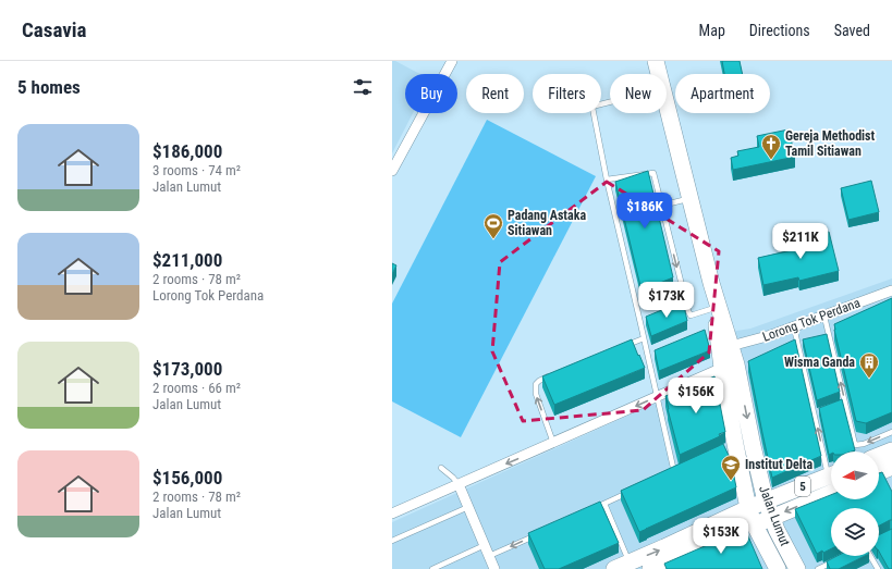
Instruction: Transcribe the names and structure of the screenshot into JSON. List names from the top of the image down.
{
  "streets": {
    "main road": ["5", "Jalan Lumut"],
    "street": ["Lorong Tok Perdana"]
  },
  "crossings": [
    ["Lorong Tok Perdana", "Jalan Lumut"],
    ["5", "Jalan Lumut"]
  ],
  "places": {
    "church": ["Gereja Methodist Tamil Sitiawan"],
    "sports": ["Padang Astaka Sitiawan"],
    "building": ["Wisma Ganda"],
    "school or university": ["Institut Delta"]
  },
  "north": "left",
  "page": {
    "header": "Casavia",
    "nav": ["Map", "Directions", "Saved"],
    "heading": "5 homes",
    "chip": [
      "Buy",
      "Rent",
      "Filters",
      "New",
      "Apartment"
    ],
    "list": [
      {
        "name": "$186,000",
        "note": "3 rooms · 74 m² · Jalan Lumut"
      },
      {
        "name": "$211,000",
        "note": "2 rooms · 78 m² · Lorong Tok Perdana"
      },
      {
        "name": "$173,000",
        "note": "2 rooms · 66 m² · Jalan Lumut"
      },
      {
        "name": "$156,000",
        "note": "2 rooms · 78 m² · Jalan Lumut"
      }
    ],
    "price": [
      "$186K",
      "$211K",
      "$173K",
      "$156K",
      "$153K"
    ]
  }
}
